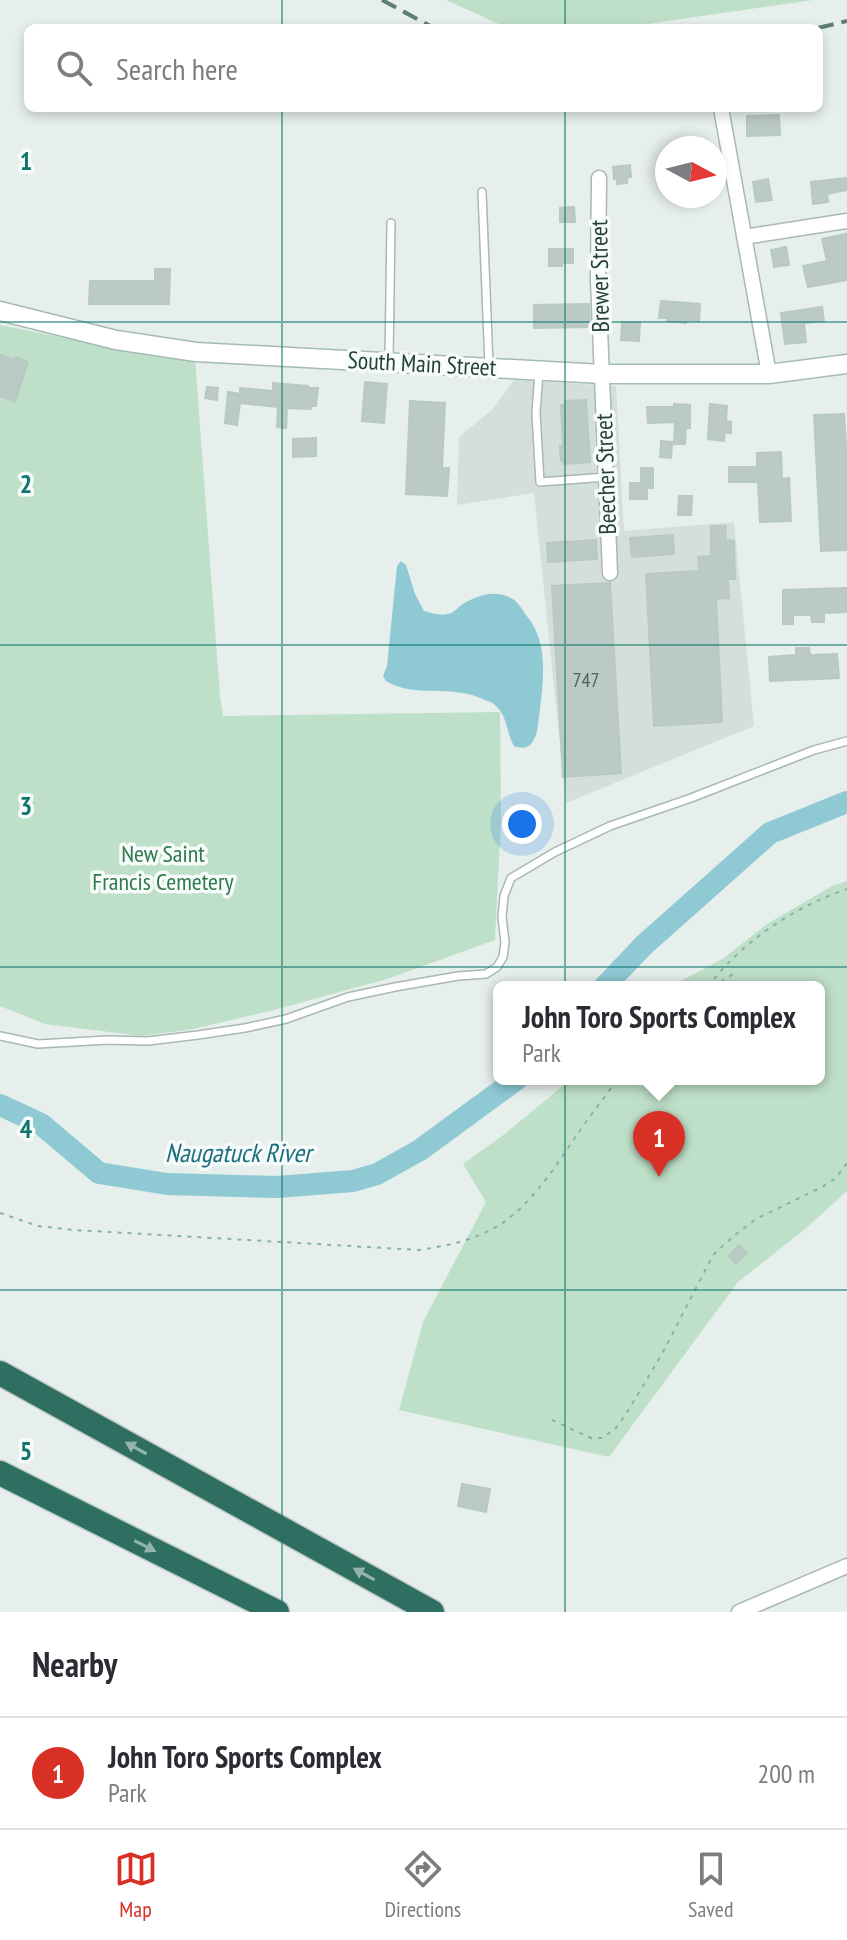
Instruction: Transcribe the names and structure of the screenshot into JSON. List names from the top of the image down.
{
  "streets": {
    "main road": ["South Main Street"],
    "street": ["Brewer Street", "Beecher Street"]
  },
  "crossings": [
    ["Brewer Street", "South Main Street"],
    ["Brewer Street", "Beecher Street"],
    ["South Main Street", "Beecher Street"]
  ],
  "water": ["Naugatuck River"],
  "parks": ["New Saint Francis Cemetery"],
  "house_numbers": ["747"],
  "north": "right",
  "page": {
    "search": "Search here",
    "popup": ["John Toro Sports Complex", "Park"],
    "pins": "1",
    "heading": "Nearby",
    "list": [
      {
        "mark": "1",
        "name": "John Toro Sports Complex",
        "note": "Park",
        "value": "200 m"
      }
    ],
    "nav": ["Map", "Directions", "Saved"]
  },
  "grid": {
    "rows": [
      "1",
      "2",
      "3",
      "4",
      "5"
    ]
  }
}
